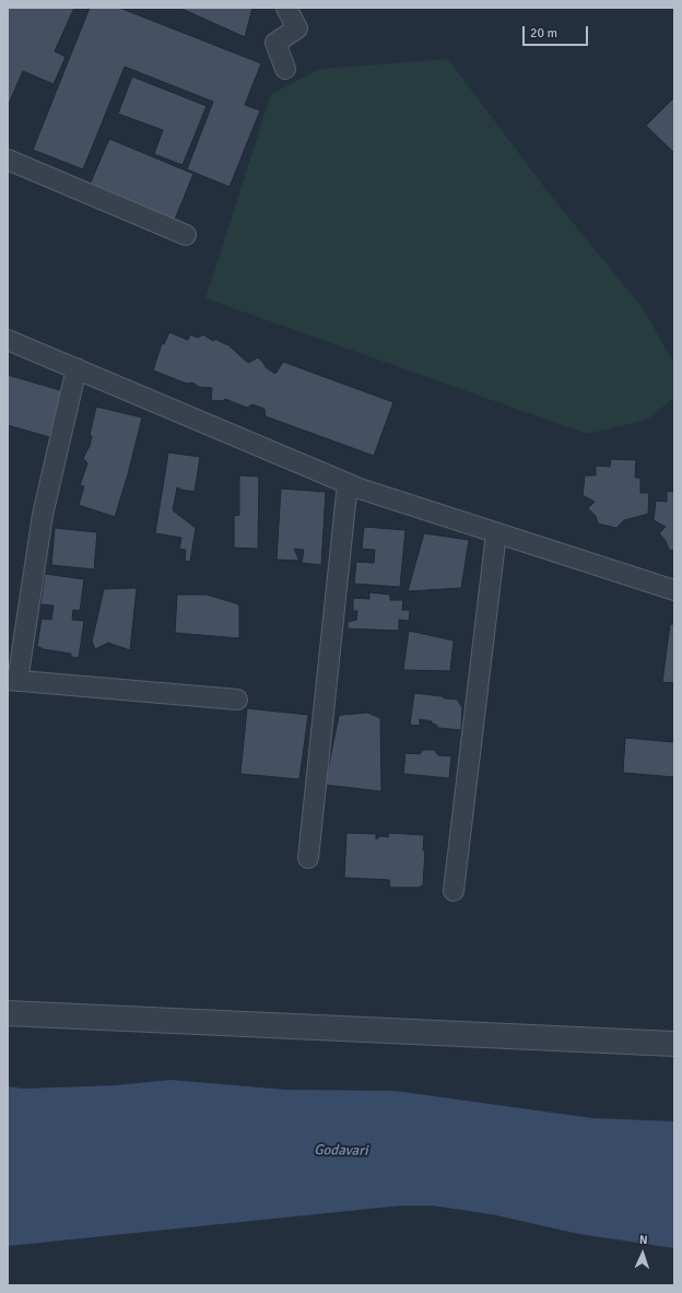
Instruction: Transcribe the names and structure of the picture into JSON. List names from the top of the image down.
{
  "water": ["Godavari"],
  "scale_bar": "20 m",
  "north": "top"
}
